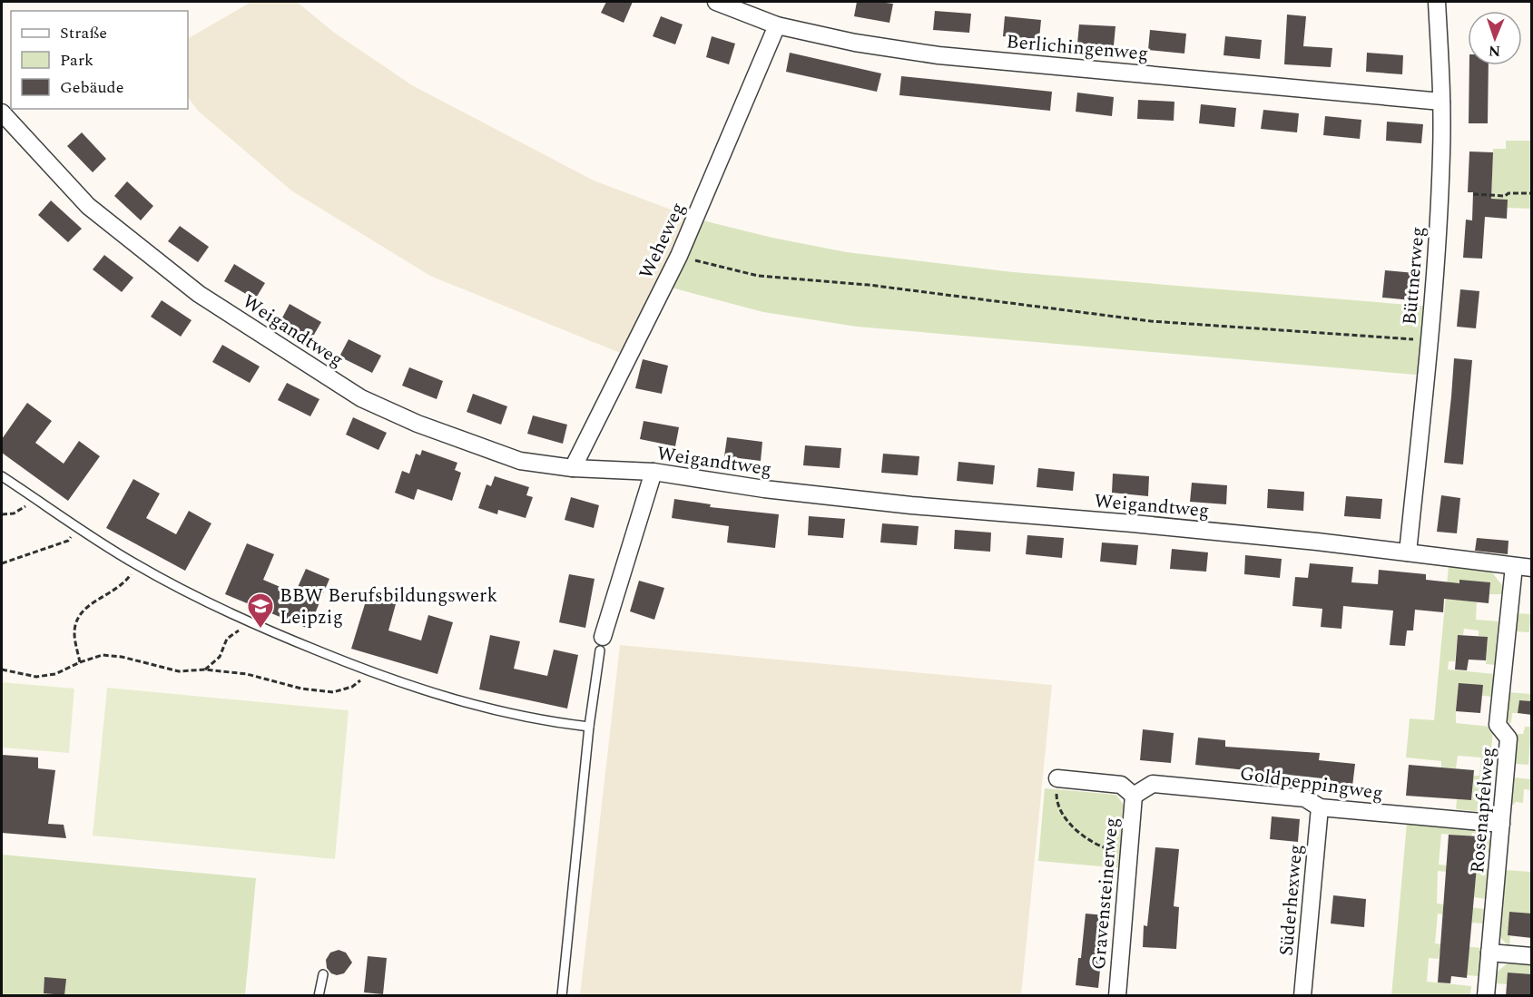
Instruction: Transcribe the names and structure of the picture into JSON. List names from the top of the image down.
{
  "streets": {
    "street": [
      "Berlichingenweg",
      "Weheweg",
      "Büttnerweg",
      "Weigandtweg",
      "Goldpeppingweg",
      "Rosenapfelweg",
      "Gravensteinerweg",
      "Süderhexweg"
    ]
  },
  "crossings": [
    ["Berlichingenweg", "Weheweg"],
    ["Berlichingenweg", "Büttnerweg"],
    ["Weheweg", "Weigandtweg"],
    ["Büttnerweg", "Weigandtweg"],
    ["Weigandtweg", "Rosenapfelweg"],
    ["Goldpeppingweg", "Rosenapfelweg"],
    ["Goldpeppingweg", "Gravensteinerweg"],
    ["Goldpeppingweg", "Süderhexweg"]
  ],
  "places": {
    "school or university": ["BBW Berufsbildungswerk Leipzig"]
  },
  "legend": ["Straße", "Park", "Gebäude"],
  "north": "bottom"
}
